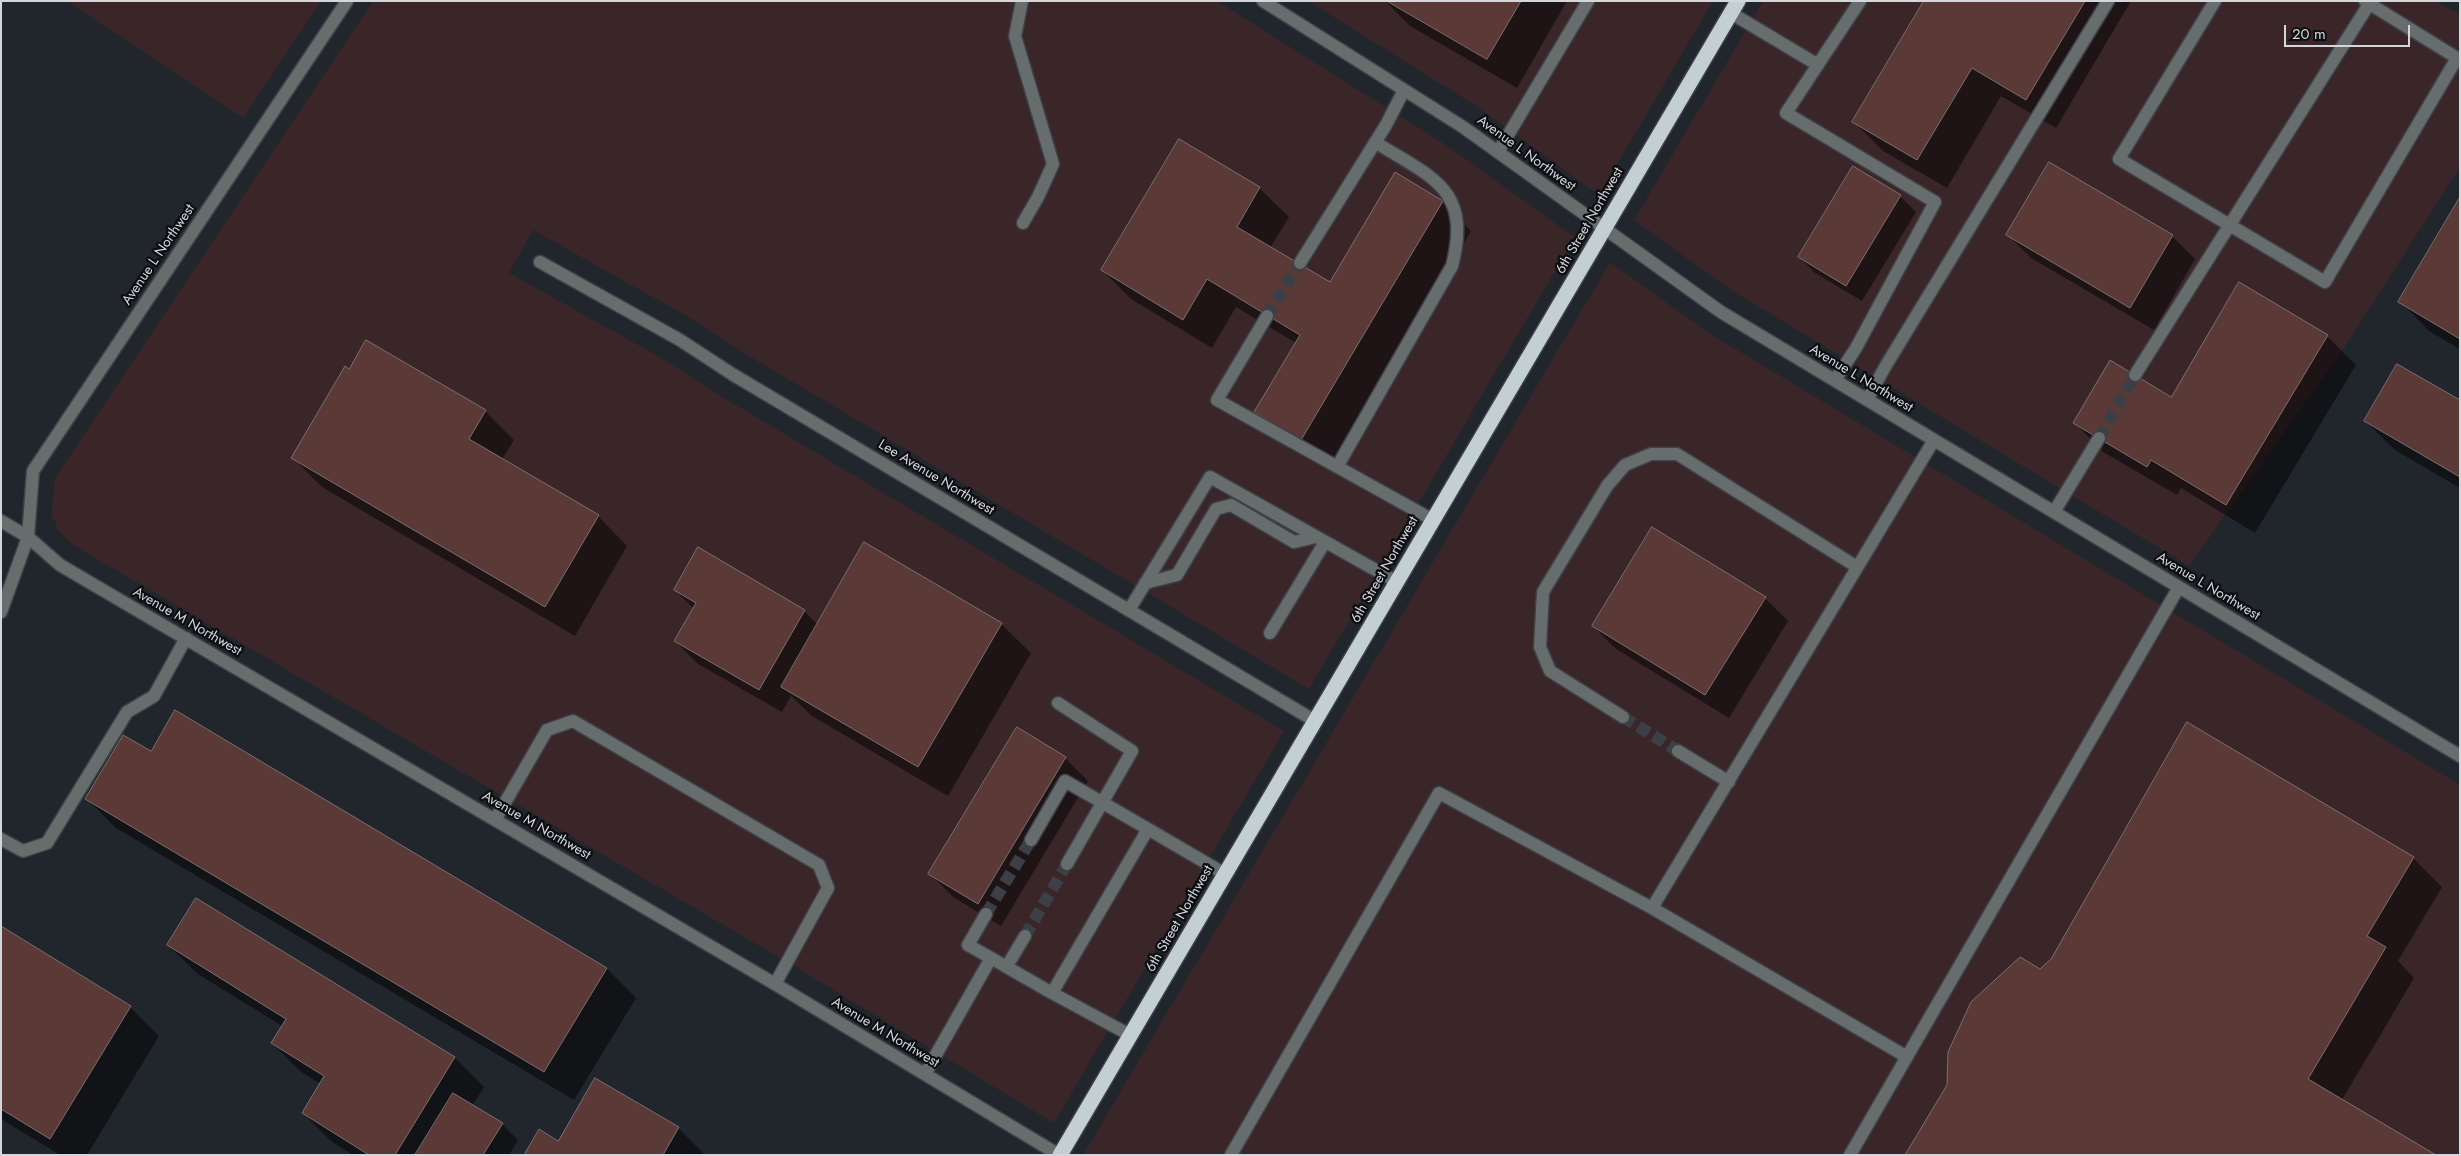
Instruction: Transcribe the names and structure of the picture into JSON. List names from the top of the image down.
{
  "streets": {
    "highway": ["6th Street Northwest"],
    "street": ["Avenue L Northwest", "Lee Avenue Northwest", "Avenue M Northwest"]
  },
  "crossings": [
    ["Avenue L Northwest", "6th Street Northwest"],
    ["Avenue L Northwest", "Avenue M Northwest"],
    ["6th Street Northwest", "Lee Avenue Northwest"],
    ["6th Street Northwest", "Avenue M Northwest"]
  ],
  "scale_bar": "20 m"
}
